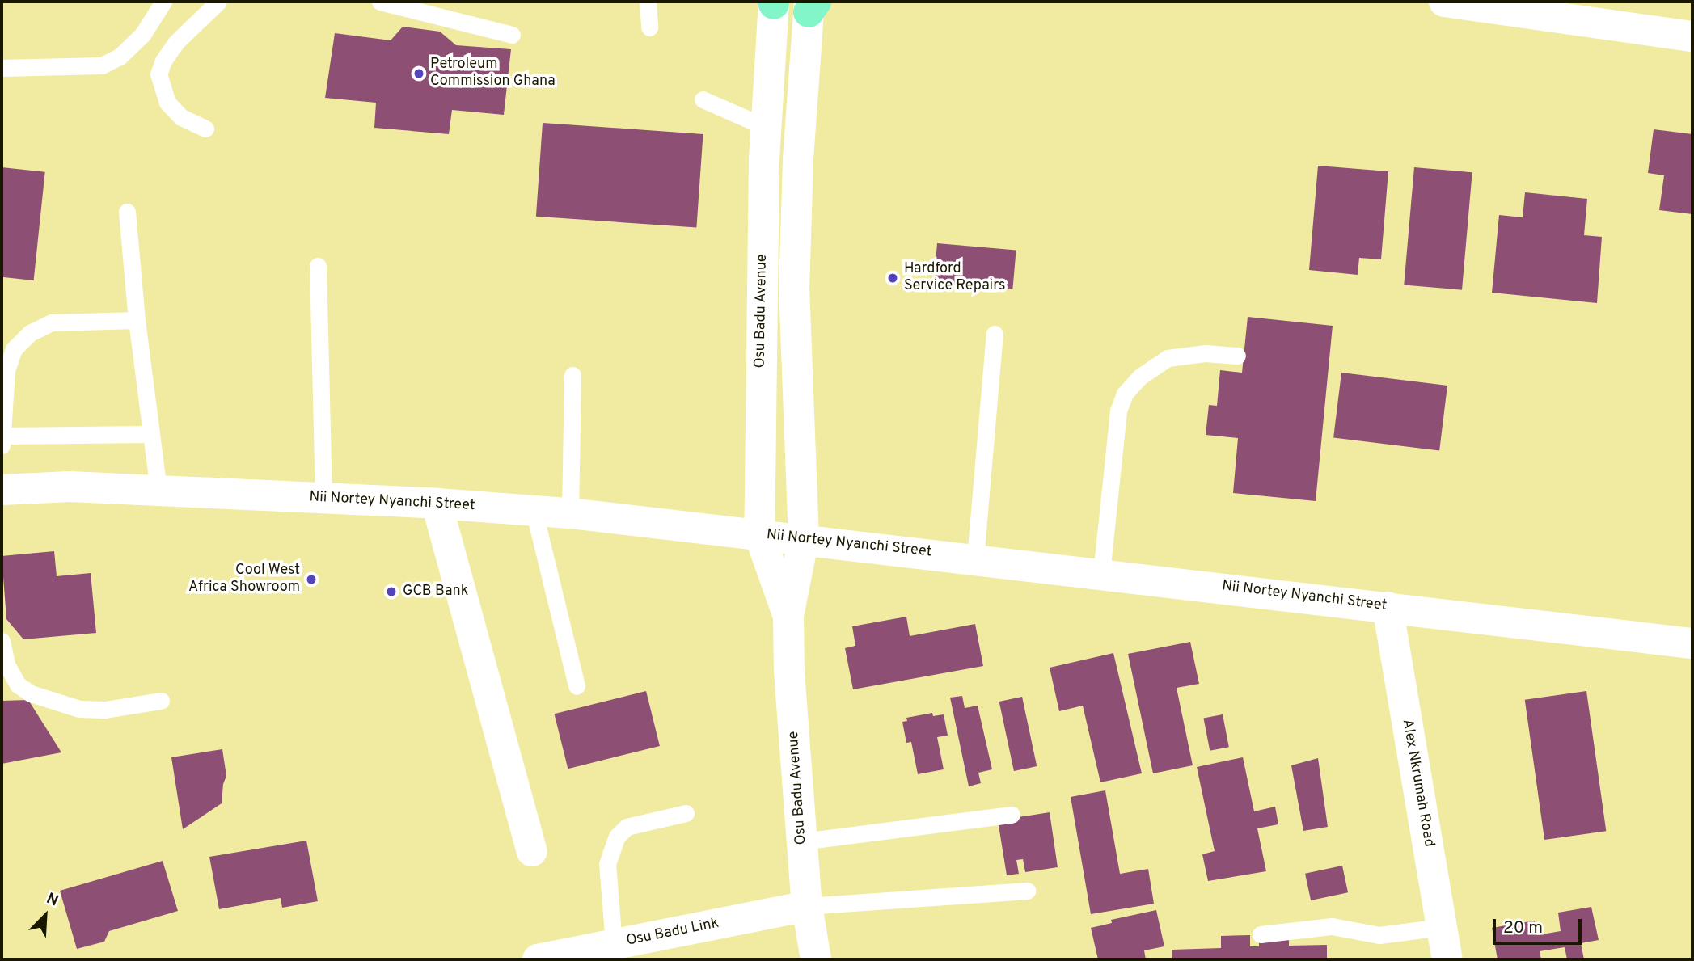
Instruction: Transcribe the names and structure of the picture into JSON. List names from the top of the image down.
{
  "streets": {
    "street": [
      "Osu Badu Avenue",
      "Nii Nortey Nyanchi Street",
      "Alex Nkrumah Road",
      "Osu Badu Link"
    ]
  },
  "crossings": [
    ["Osu Badu Avenue", "Nii Nortey Nyanchi Street"],
    ["Osu Badu Avenue", "Osu Badu Link"],
    ["Nii Nortey Nyanchi Street", "Alex Nkrumah Road"]
  ],
  "places": [
    "Petroleum Commission Ghana",
    "Hardford Service Repairs",
    "Cool West Africa Showroom",
    "GCB Bank"
  ],
  "scale_bar": "20 m",
  "north": "top right"
}
